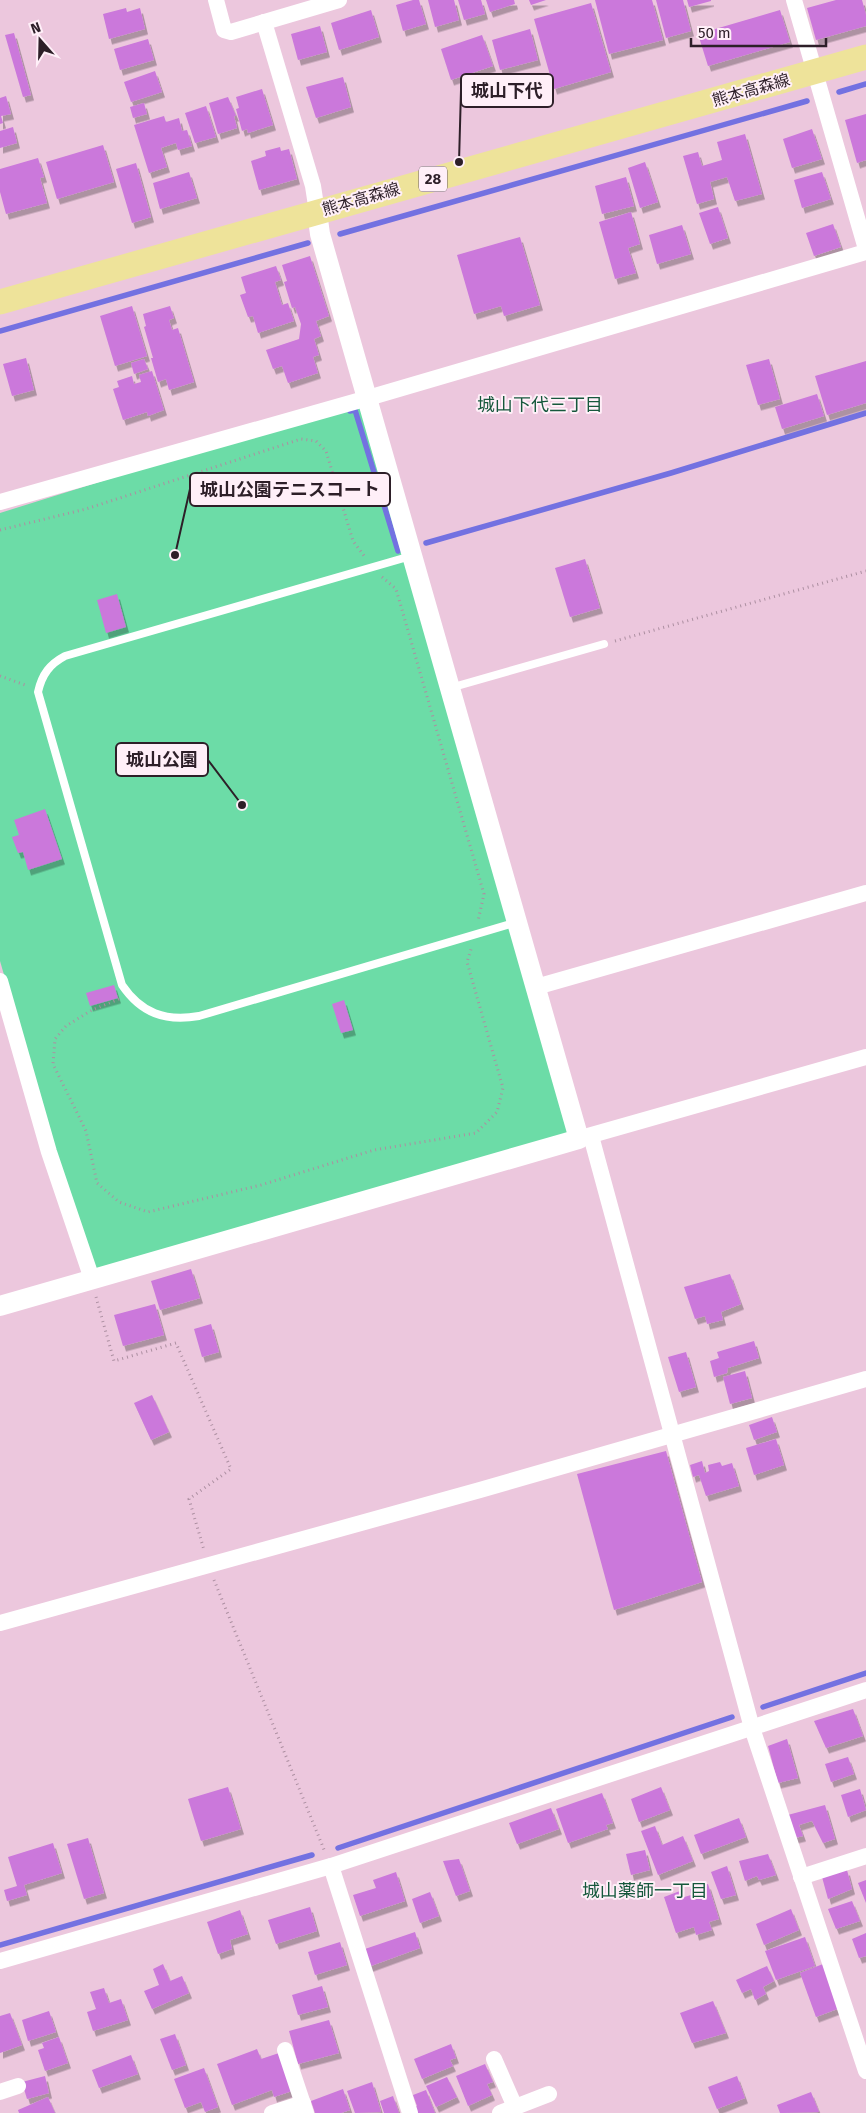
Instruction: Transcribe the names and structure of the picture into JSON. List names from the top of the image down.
{
  "streets": {
    "main road": ["熊本高森線", "28"]
  },
  "districts": ["城山下代三丁目", "城山薬師一丁目"],
  "places": ["城山下代", "城山公園テニスコート", "城山公園"],
  "scale_bar": "50 m",
  "north": "top"
}
